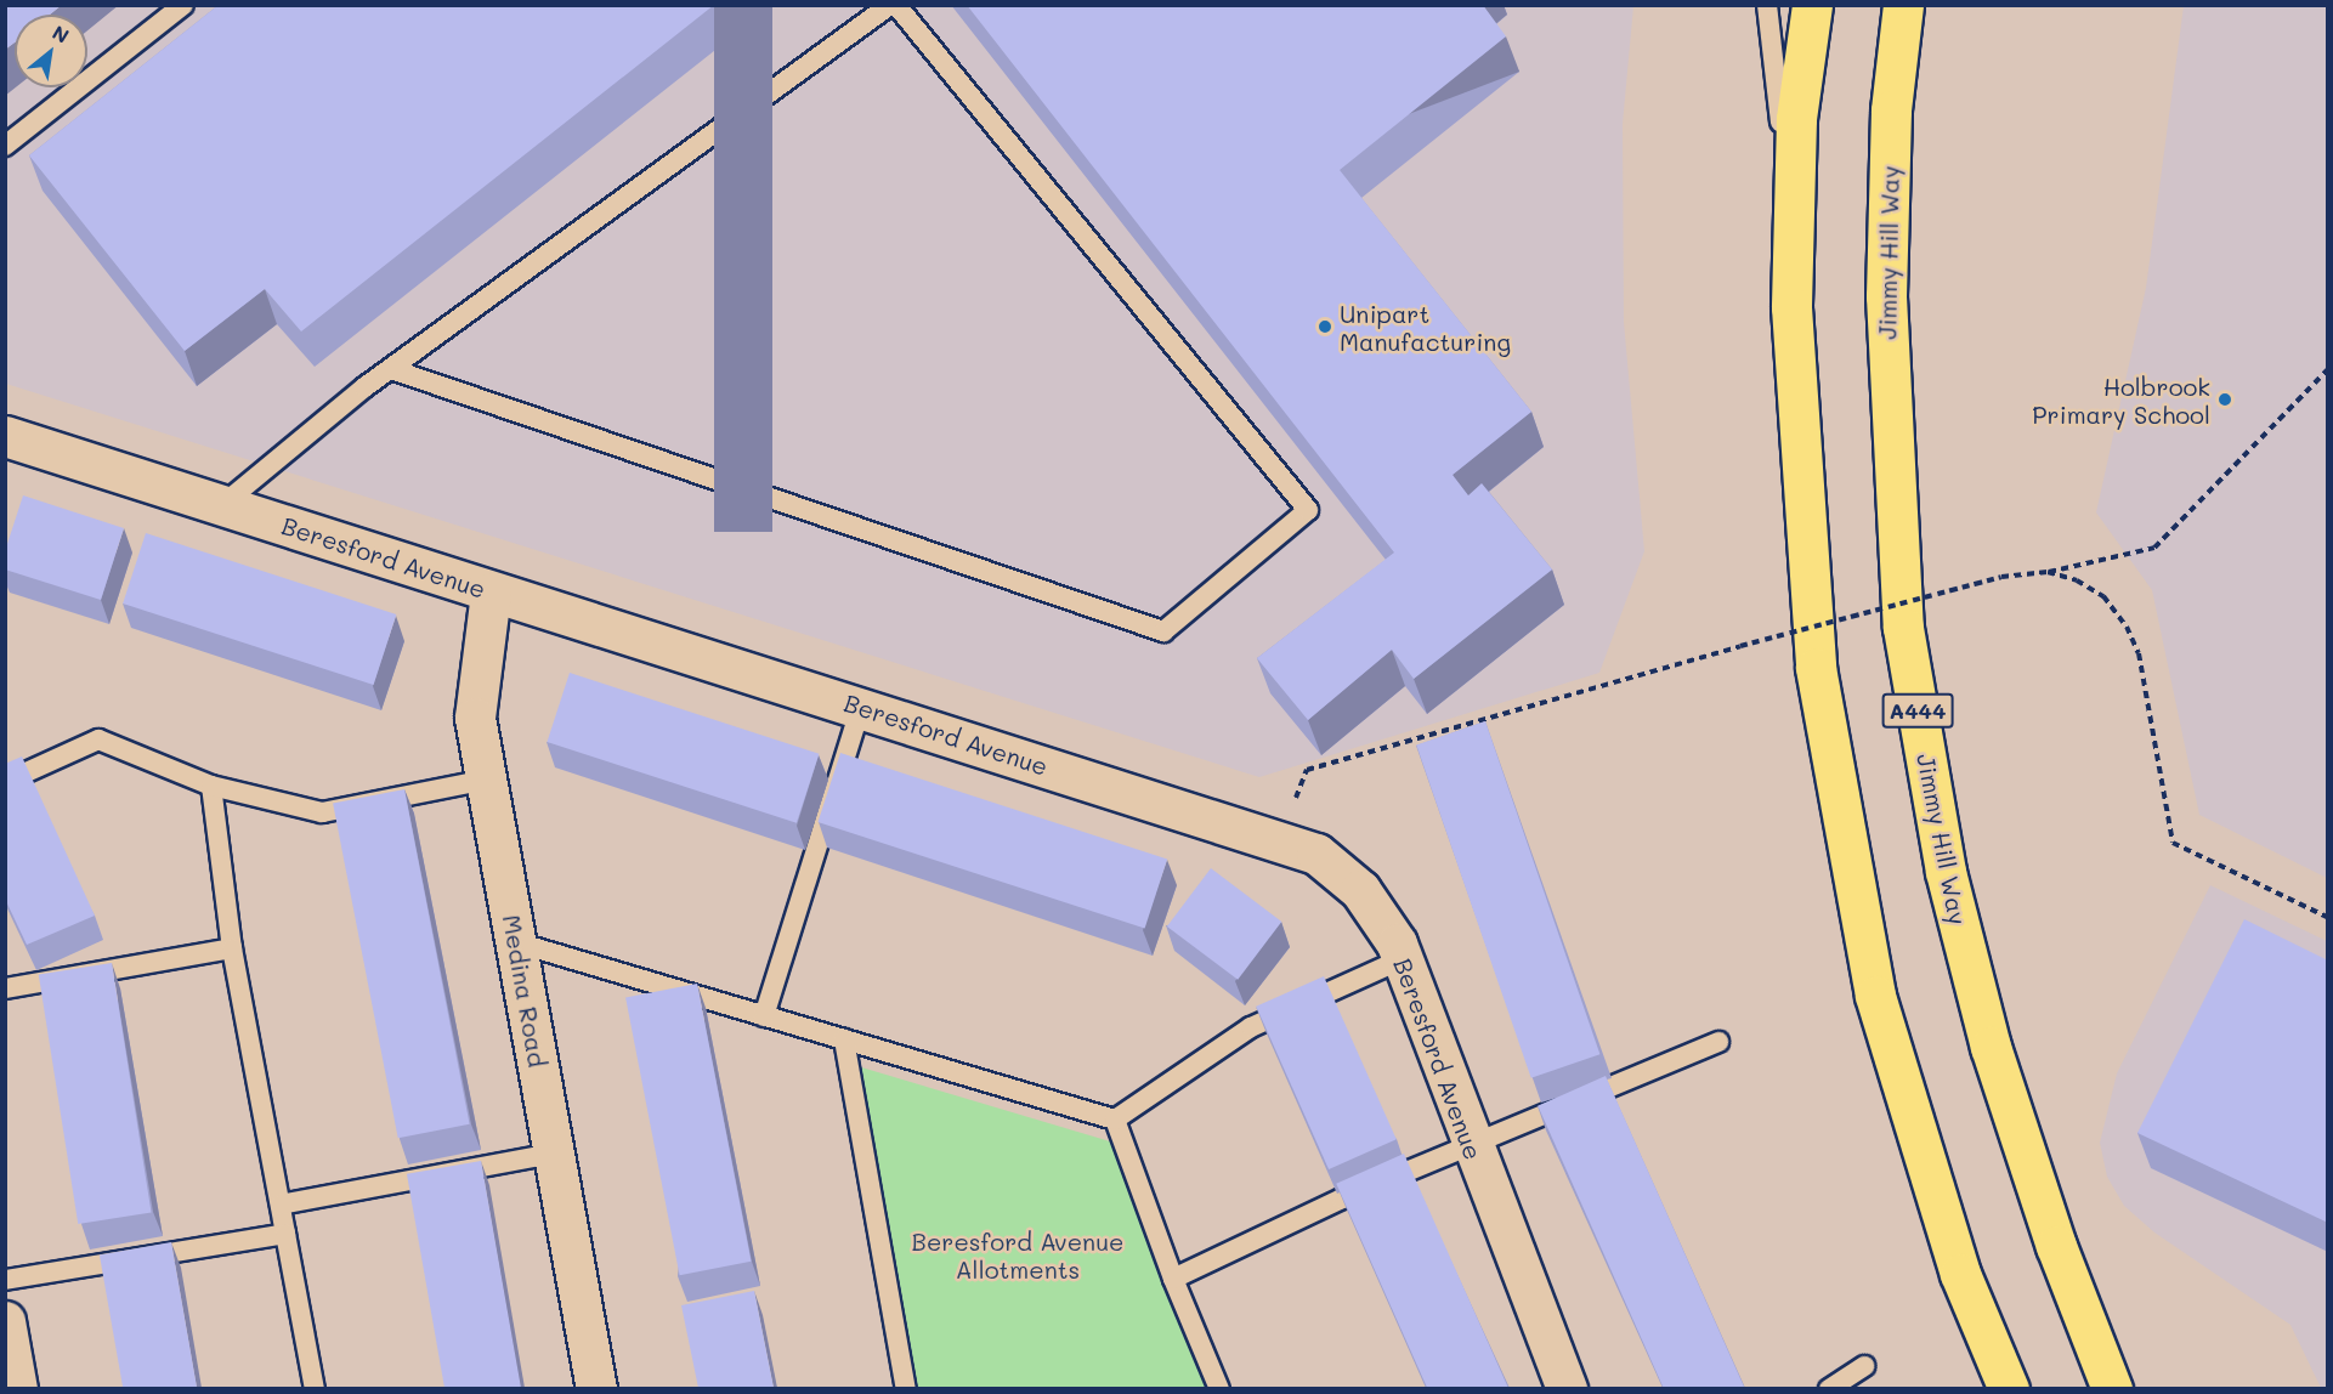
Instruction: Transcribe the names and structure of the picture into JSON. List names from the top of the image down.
{
  "streets": {
    "highway": ["Jimmy Hill Way", "A444"],
    "street": ["Beresford Avenue", "Medina Road"]
  },
  "crossings": [
    ["Beresford Avenue", "Medina Road"]
  ],
  "parks": ["Beresford Avenue Allotments"],
  "places": ["Unipart Manufacturing", "Holbrook Primary School"],
  "north": "top right"
}
